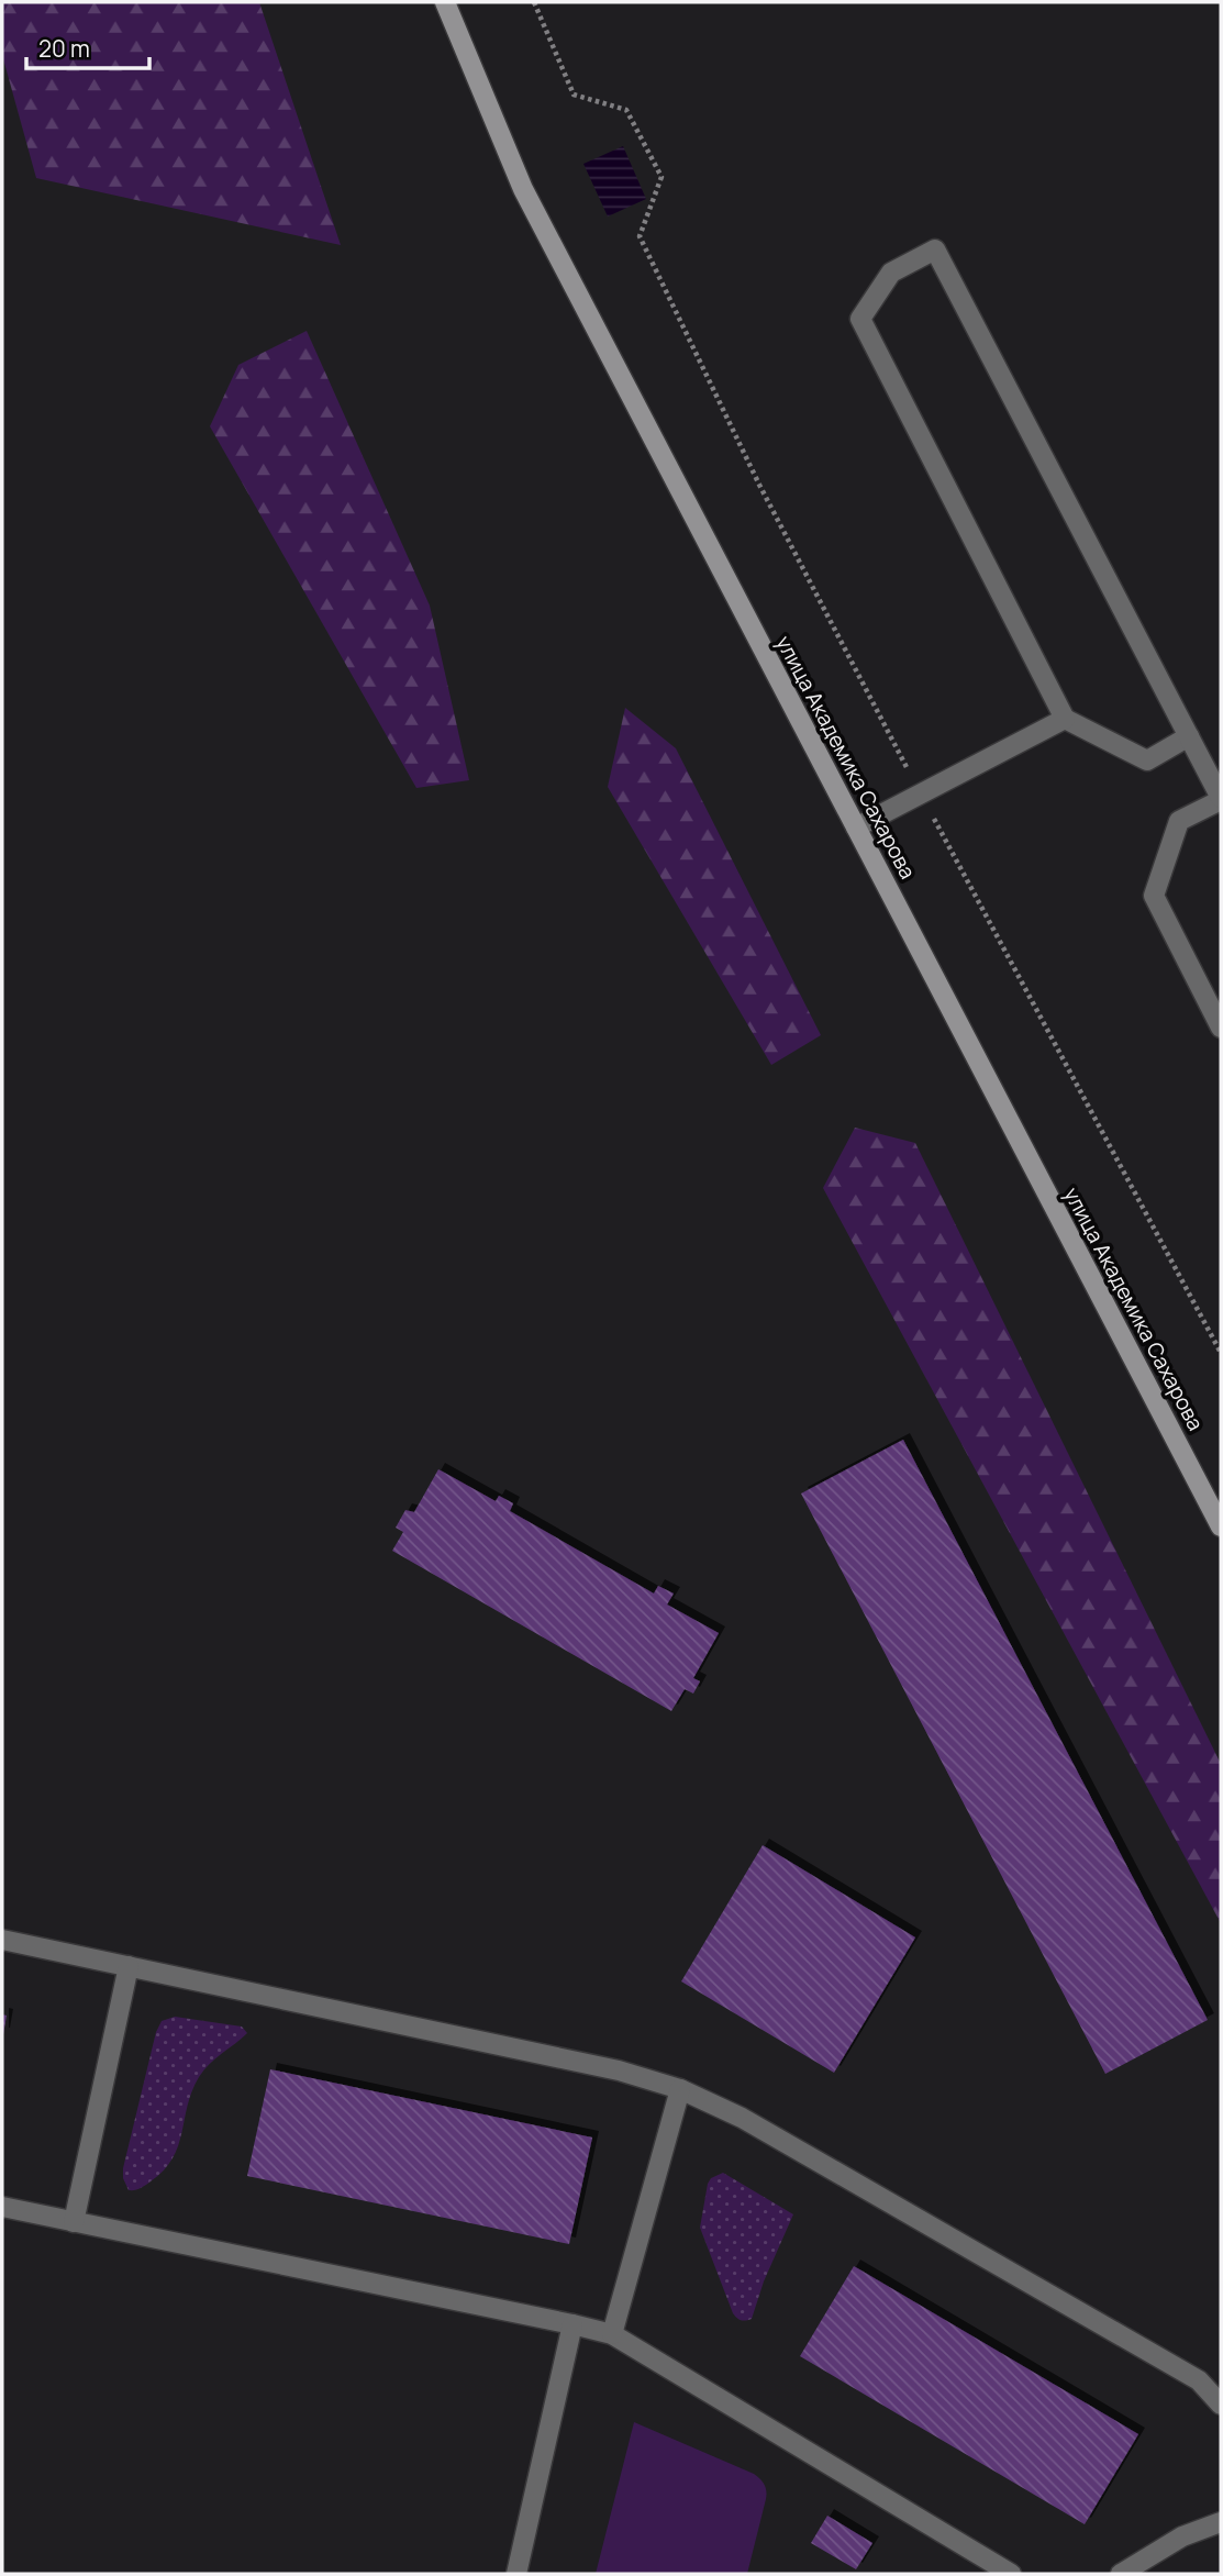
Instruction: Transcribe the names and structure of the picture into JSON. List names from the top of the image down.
{
  "streets": {
    "main road": ["улица Академика Сахарова"]
  },
  "scale_bar": "20 m"
}
